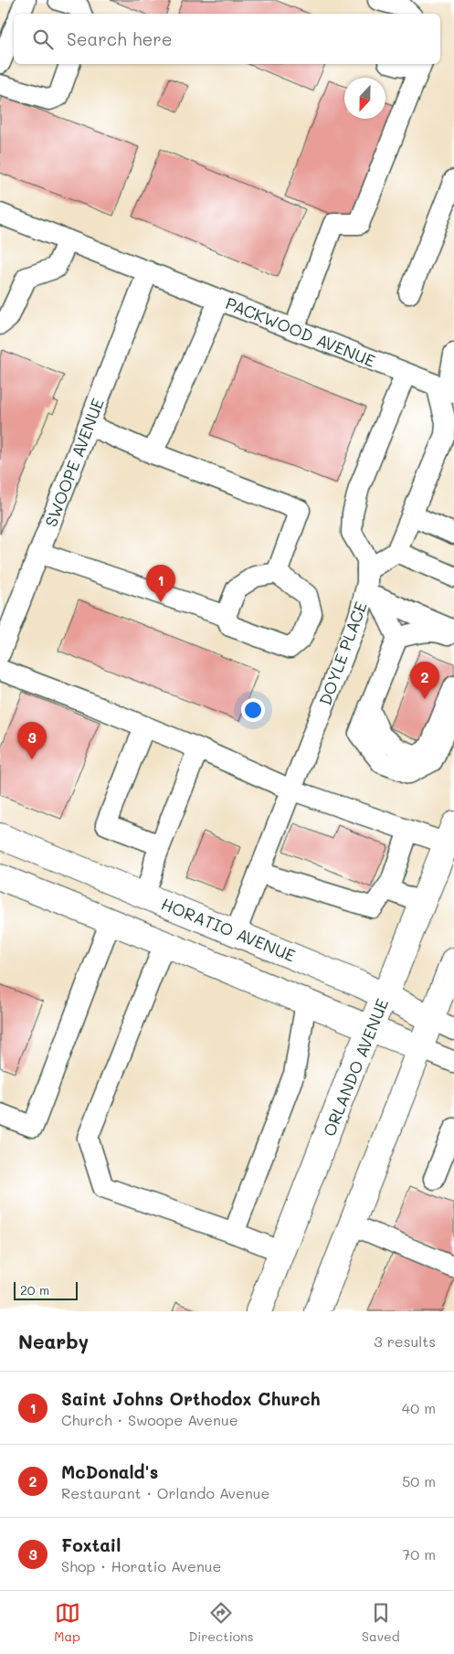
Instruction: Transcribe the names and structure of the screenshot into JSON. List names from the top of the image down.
{
  "streets": {
    "main road": ["HORATIO AVENUE", "ORLANDO AVENUE"],
    "street": ["PACKWOOD AVENUE", "SWOOPE AVENUE", "DOYLE PLACE"]
  },
  "crossings": [
    ["PACKWOOD AVENUE", "SWOOPE AVENUE"],
    ["PACKWOOD AVENUE", "DOYLE PLACE"],
    ["DOYLE PLACE", "HORATIO AVENUE"],
    ["HORATIO AVENUE", "ORLANDO AVENUE"]
  ],
  "scale_bar": "20 m",
  "north": "bottom",
  "page": {
    "search": "Search here",
    "pins": ["1", "2", "3"],
    "scale": "20 m",
    "heading": ["Nearby", "3 results"],
    "list": [
      {
        "mark": "1",
        "name": "Saint Johns Orthodox Church",
        "note": "Church · Swoope Avenue",
        "value": "40 m"
      },
      {
        "mark": "2",
        "name": "McDonald's",
        "note": "Restaurant · Orlando Avenue",
        "value": "50 m"
      },
      {
        "mark": "3",
        "name": "Foxtail",
        "note": "Shop · Horatio Avenue",
        "value": "70 m"
      }
    ],
    "nav": ["Map", "Directions", "Saved"]
  }
}
